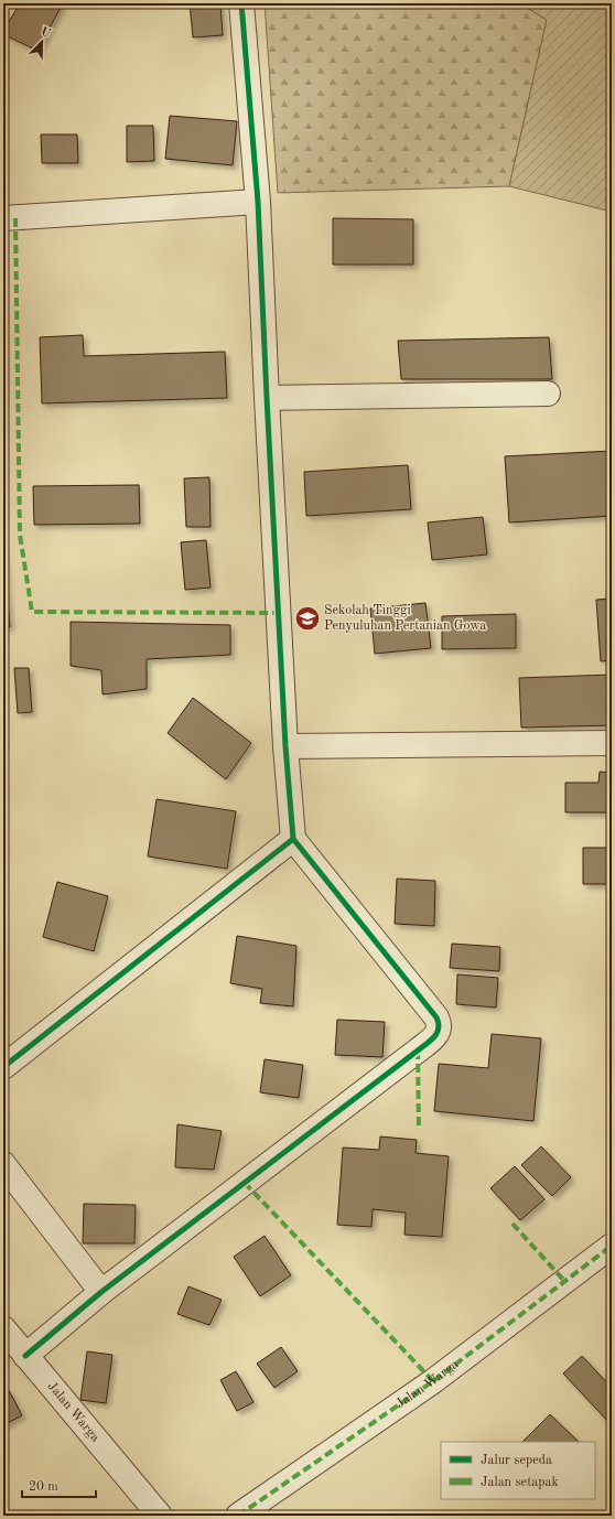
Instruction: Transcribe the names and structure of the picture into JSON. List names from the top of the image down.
{
  "streets": {
    "street": ["Jalan Warga"]
  },
  "places": {
    "school or university": ["Sekolah Tinggi Penyuluhan Pertanian Gowa"]
  },
  "legend": ["Jalur sepeda", "Jalan setapak"],
  "scale_bar": "20 m",
  "north": "top right"
}
